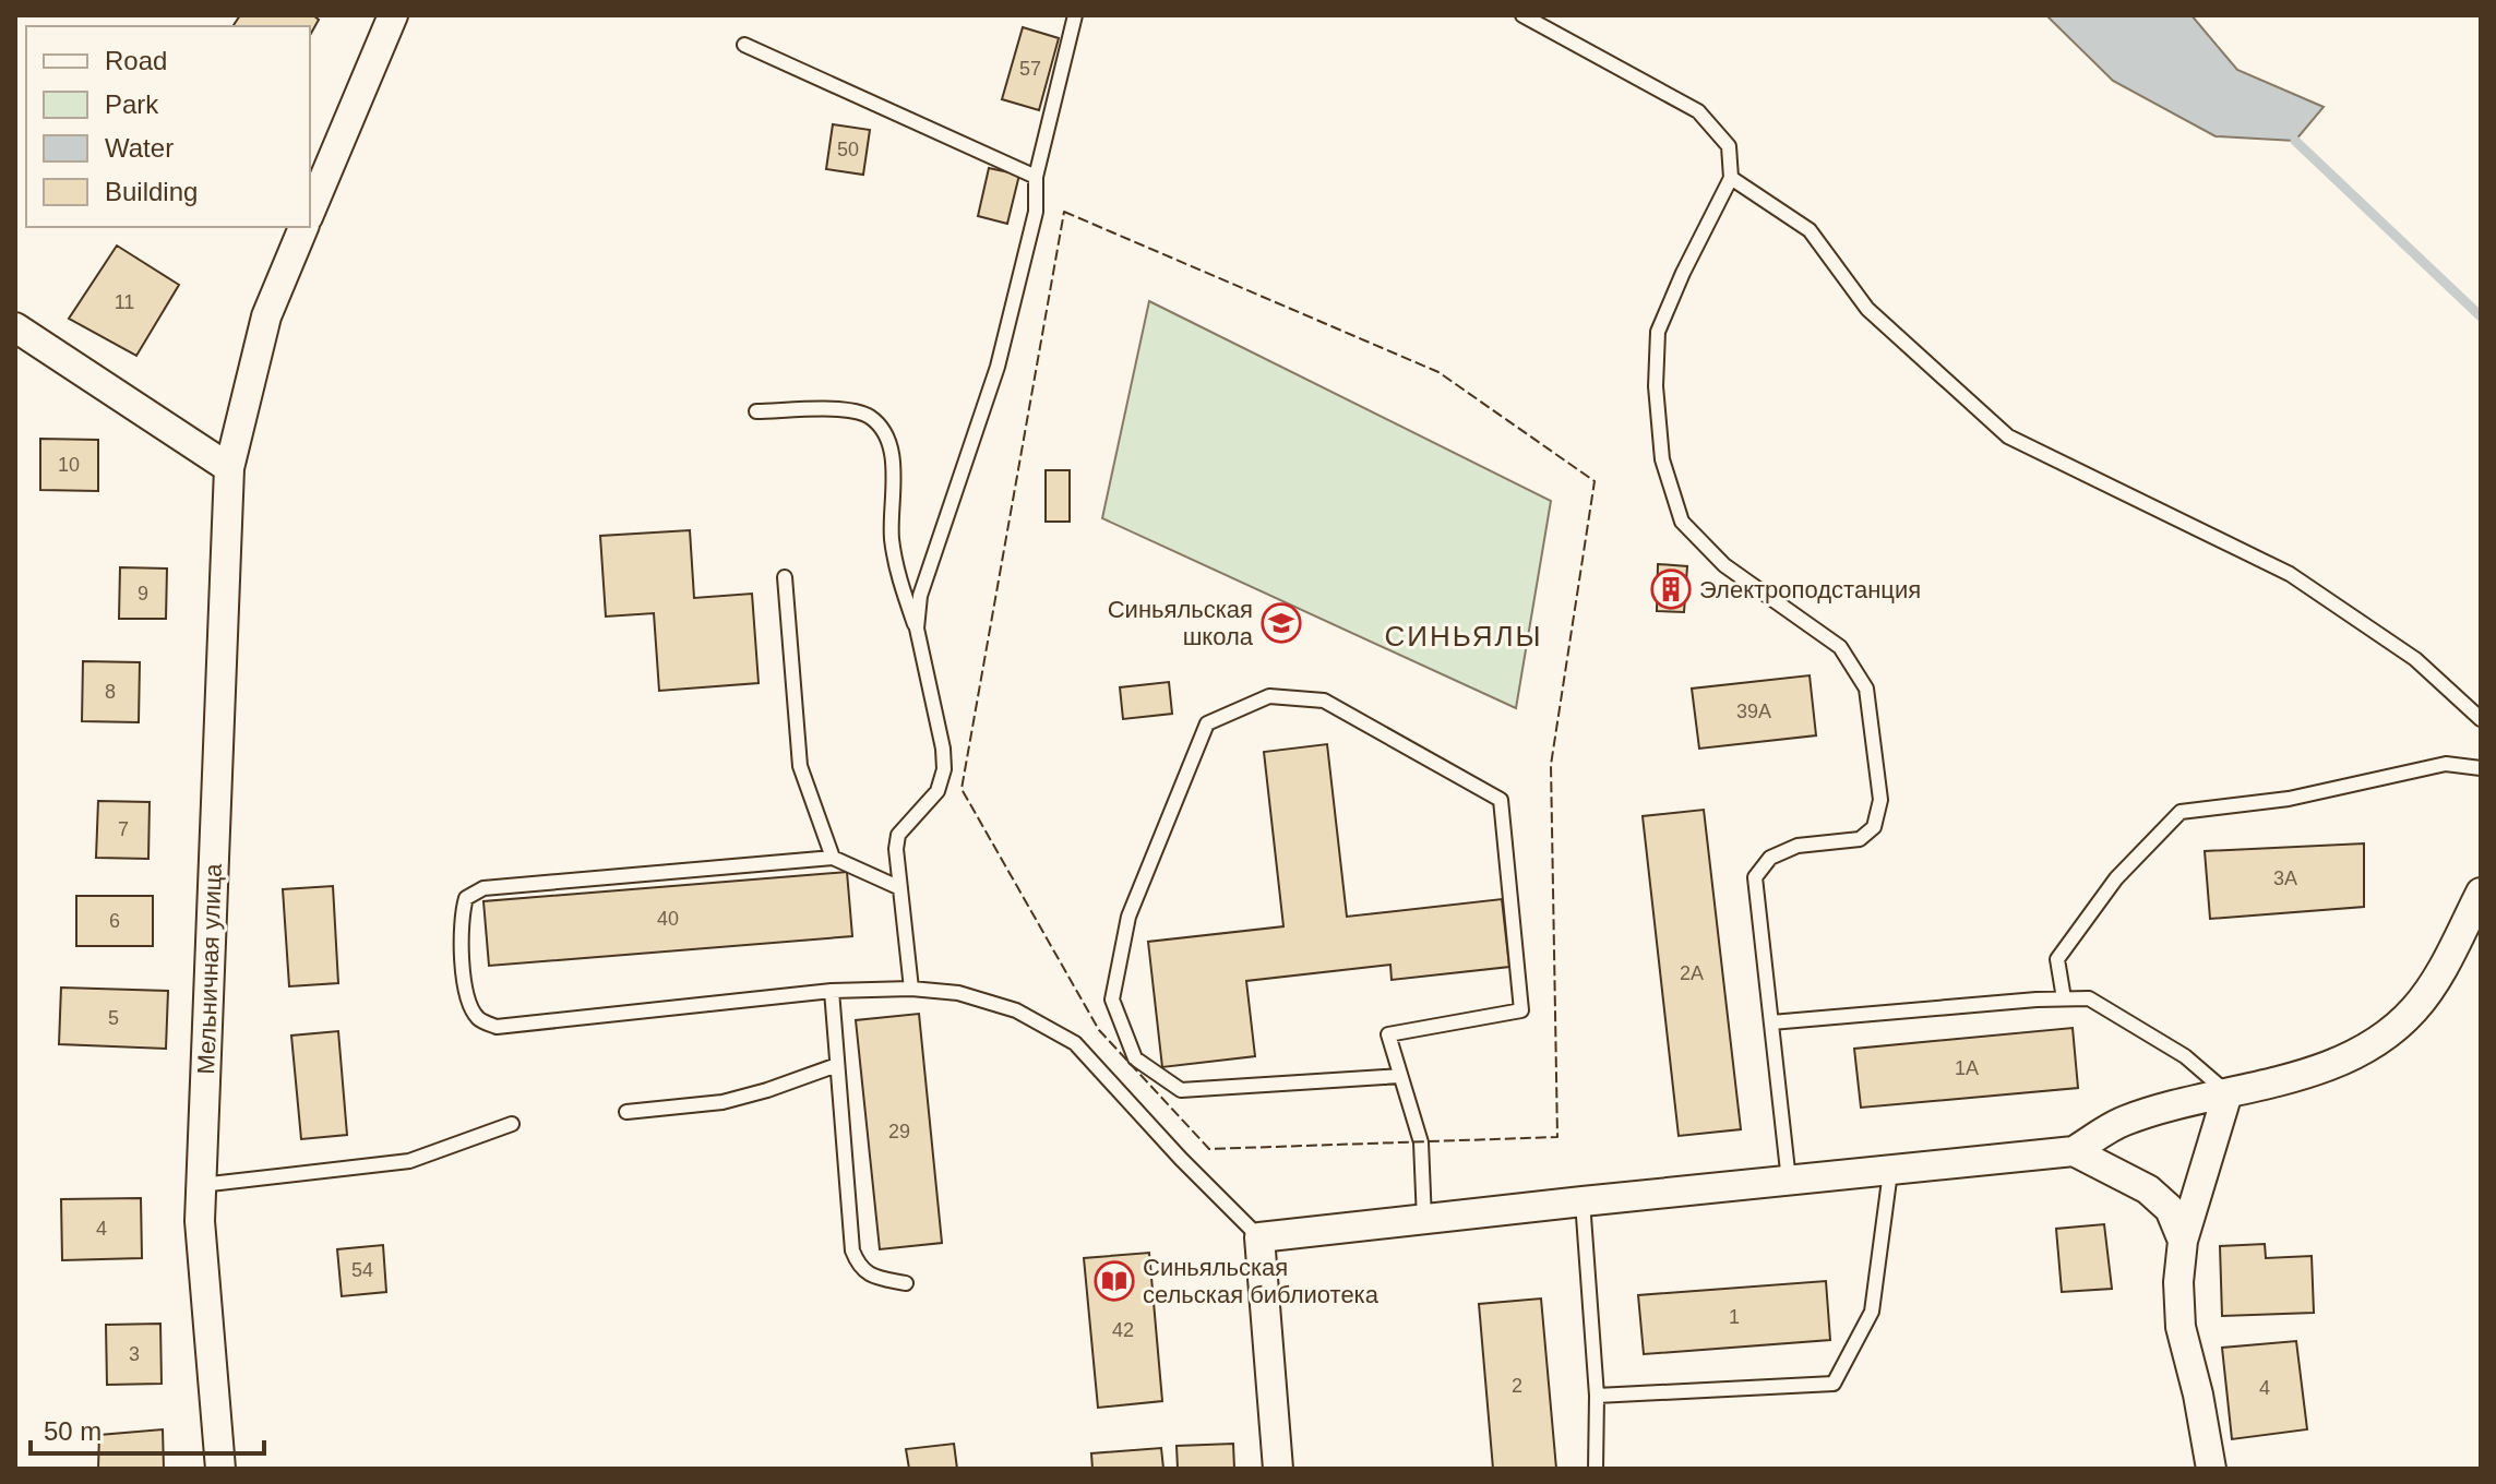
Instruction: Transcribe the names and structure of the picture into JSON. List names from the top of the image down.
{
  "streets": {
    "street": ["Мельничная улица"]
  },
  "districts": ["СИНЬЯЛЫ"],
  "places": {
    "building": ["Электроподстанция"],
    "school or university": ["Синьяльская школа"],
    "library": ["Синьяльская сельская библиотека"]
  },
  "house_numbers": [
    "57",
    "50",
    "11",
    "10",
    "9",
    "8",
    "39А",
    "7",
    "3А",
    "40",
    "6",
    "2А",
    "5",
    "1А",
    "29",
    "4",
    "54",
    "1",
    "42",
    "3",
    "2",
    "4"
  ],
  "legend": [
    "Road",
    "Park",
    "Water",
    "Building"
  ],
  "scale_bar": "50 m"
}
